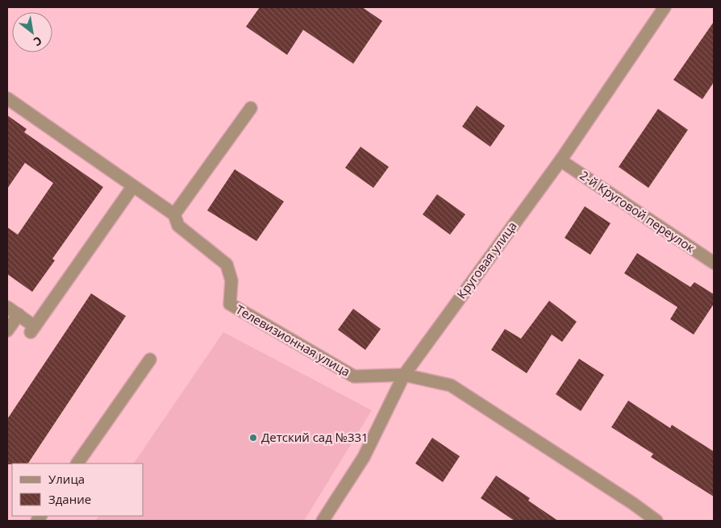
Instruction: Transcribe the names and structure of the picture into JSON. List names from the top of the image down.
{
  "streets": {
    "street": ["2-й Круговой переулок", "Круговая улица", "Телевизионная улица"]
  },
  "crossings": [
    ["2-й Круговой переулок", "Круговая улица"],
    ["Круговая улица", "Телевизионная улица"]
  ],
  "places": ["Детский сад №331"],
  "legend": ["Улица", "Здание"],
  "north": "bottom right"
}
